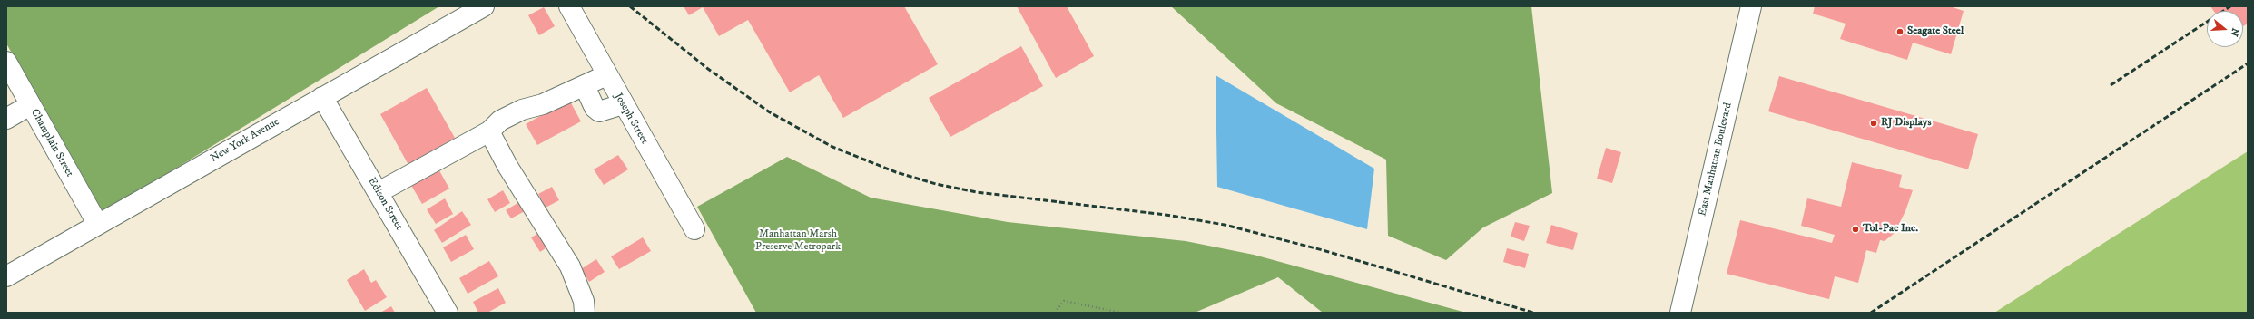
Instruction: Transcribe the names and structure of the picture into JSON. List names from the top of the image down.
{
  "streets": {
    "street": [
      "Joseph Street",
      "New York Avenue",
      "Champlain Street",
      "East Manhattan Boulevard",
      "Edison Street"
    ]
  },
  "crossings": [
    ["New York Avenue", "Champlain Street"],
    ["New York Avenue", "Edison Street"]
  ],
  "parks": ["Manhattan Marsh Preserve Metropark"],
  "places": ["Seagate Steel", "RJ Displays", "Tol-Pac Inc."],
  "north": "right"
}
